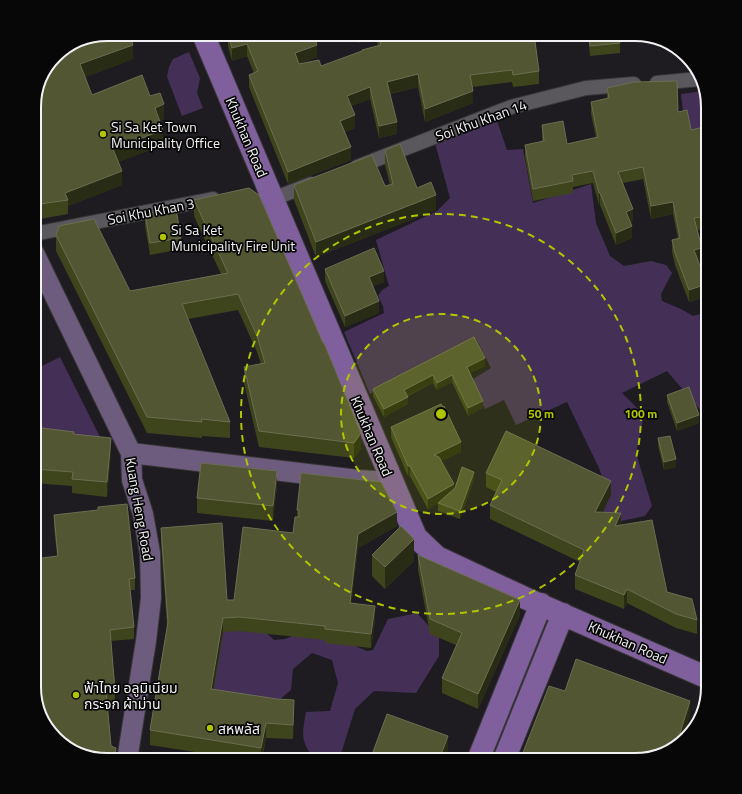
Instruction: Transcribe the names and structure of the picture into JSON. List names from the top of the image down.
{
  "streets": {
    "main road": ["Khukhan Road"],
    "street": ["Soi Khu Khan 14", "Soi Khu Khan 3", "Kuang Heng Road"]
  },
  "places": [
    "Si Sa Ket Town Municipality Office",
    "Si Sa Ket Municipality Fire Unit",
    "ฟ้าไทย อลูมิเนียม กระจก ผ้าม่าน",
    "สหพลัส"
  ],
  "rings": ["50 m", "100 m"]
}
